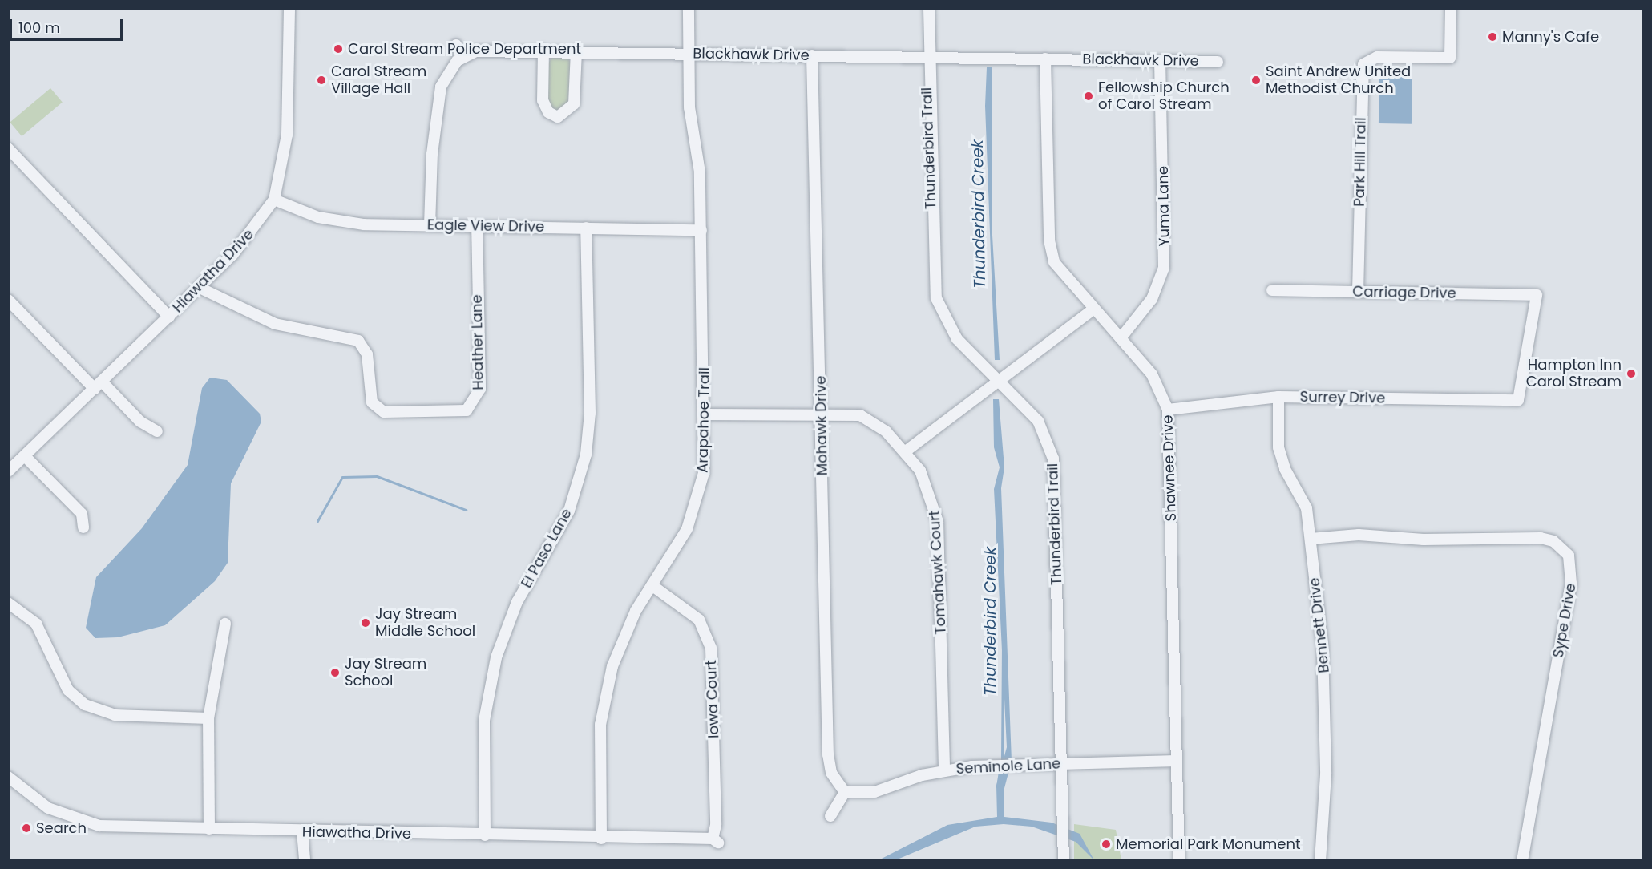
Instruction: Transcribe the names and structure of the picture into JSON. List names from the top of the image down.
{
  "streets": {
    "street": [
      "Blackhawk Drive",
      "Thunderbird Trail",
      "Park Hill Trail",
      "Yuma Lane",
      "Eagle View Drive",
      "Hiawatha Drive",
      "Carriage Drive",
      "Heather Lane",
      "Surrey Drive",
      "Arapahoe Trail",
      "Mohawk Drive",
      "Shawnee Drive",
      "El Paso Lane",
      "Tomahawk Court",
      "Sype Drive",
      "Bennett Drive",
      "Iowa Court",
      "Seminole Lane"
    ]
  },
  "crossings": [
    ["Blackhawk Drive", "Thunderbird Trail"],
    ["Blackhawk Drive", "Yuma Lane"],
    ["Blackhawk Drive", "Arapahoe Trail"],
    ["Blackhawk Drive", "Mohawk Drive"],
    ["Blackhawk Drive", "Shawnee Drive"],
    ["Thunderbird Trail", "Seminole Lane"],
    ["Park Hill Trail", "Carriage Drive"],
    ["Yuma Lane", "Shawnee Drive"],
    ["Eagle View Drive", "Hiawatha Drive"],
    ["Eagle View Drive", "Heather Lane"],
    ["Eagle View Drive", "Arapahoe Trail"],
    ["Eagle View Drive", "El Paso Lane"],
    ["Hiawatha Drive", "Heather Lane"],
    ["Hiawatha Drive", "Arapahoe Trail"],
    ["Hiawatha Drive", "El Paso Lane"],
    ["Hiawatha Drive", "Iowa Court"],
    ["Carriage Drive", "Surrey Drive"],
    ["Surrey Drive", "Shawnee Drive"],
    ["Surrey Drive", "Bennett Drive"],
    ["Arapahoe Trail", "Tomahawk Court"],
    ["Arapahoe Trail", "Iowa Court"],
    ["Mohawk Drive", "Tomahawk Court"],
    ["Mohawk Drive", "Seminole Lane"],
    ["Shawnee Drive", "Seminole Lane"],
    ["Tomahawk Court", "Seminole Lane"],
    ["Sype Drive", "Bennett Drive"]
  ],
  "water": ["Thunderbird Creek"],
  "places": [
    "Manny's Cafe",
    "Carol Stream Police Department",
    "Carol Stream Village Hall",
    "Saint Andrew United Methodist Church",
    "Fellowship Church of Carol Stream",
    "Hampton Inn Carol Stream",
    "Jay Stream Middle School",
    "Jay Stream School",
    "Search",
    "Memorial Park Monument"
  ],
  "scale_bar": "100 m"
}
